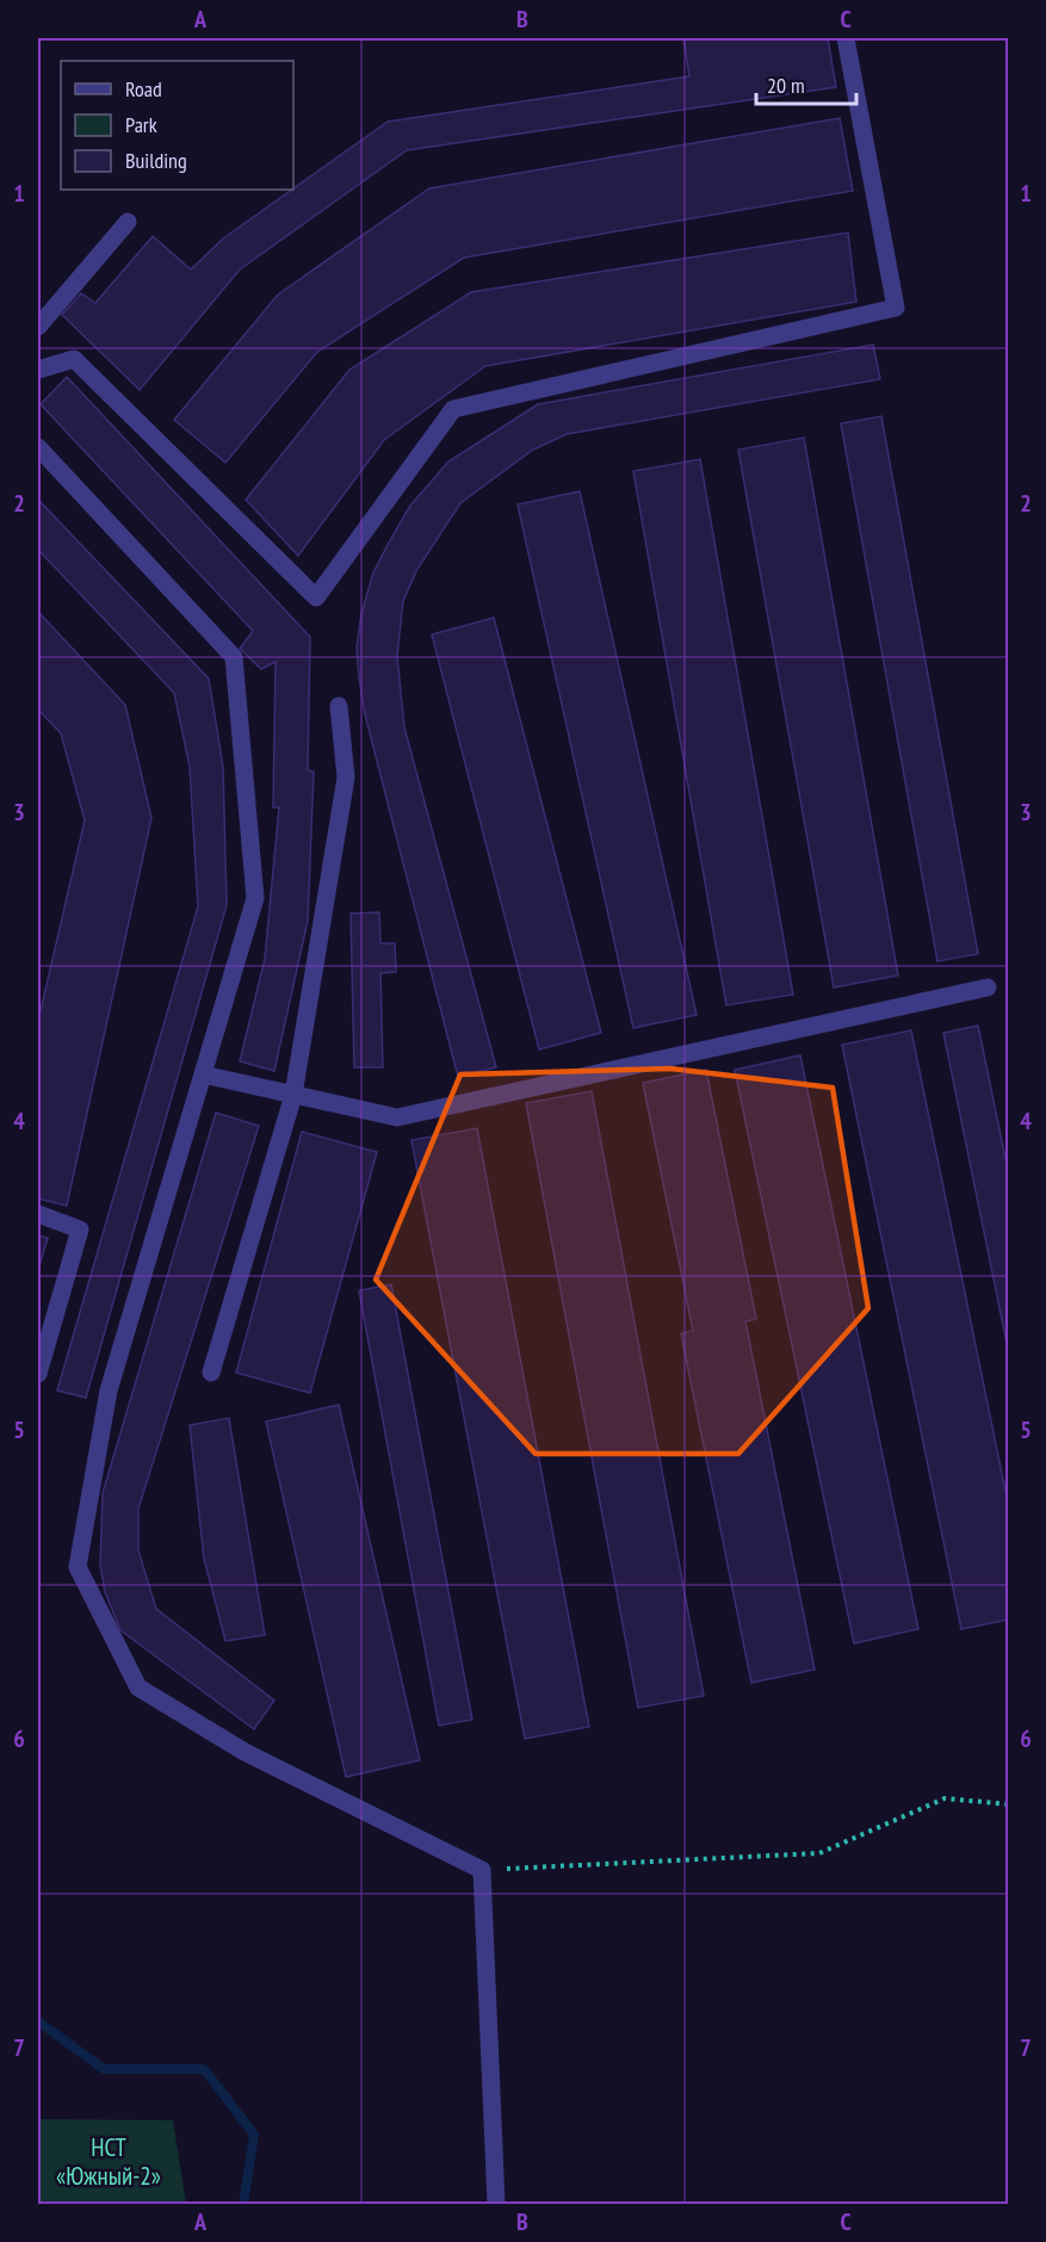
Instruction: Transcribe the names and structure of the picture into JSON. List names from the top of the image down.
{
  "parks": ["НСТ «Южный-2»"],
  "legend": ["Road", "Park", "Building"],
  "scale_bar": "20 m",
  "grid": {
    "columns": ["A", "B", "C"],
    "rows": [
      "1",
      "2",
      "3",
      "4",
      "5",
      "6",
      "7"
    ]
  }
}
